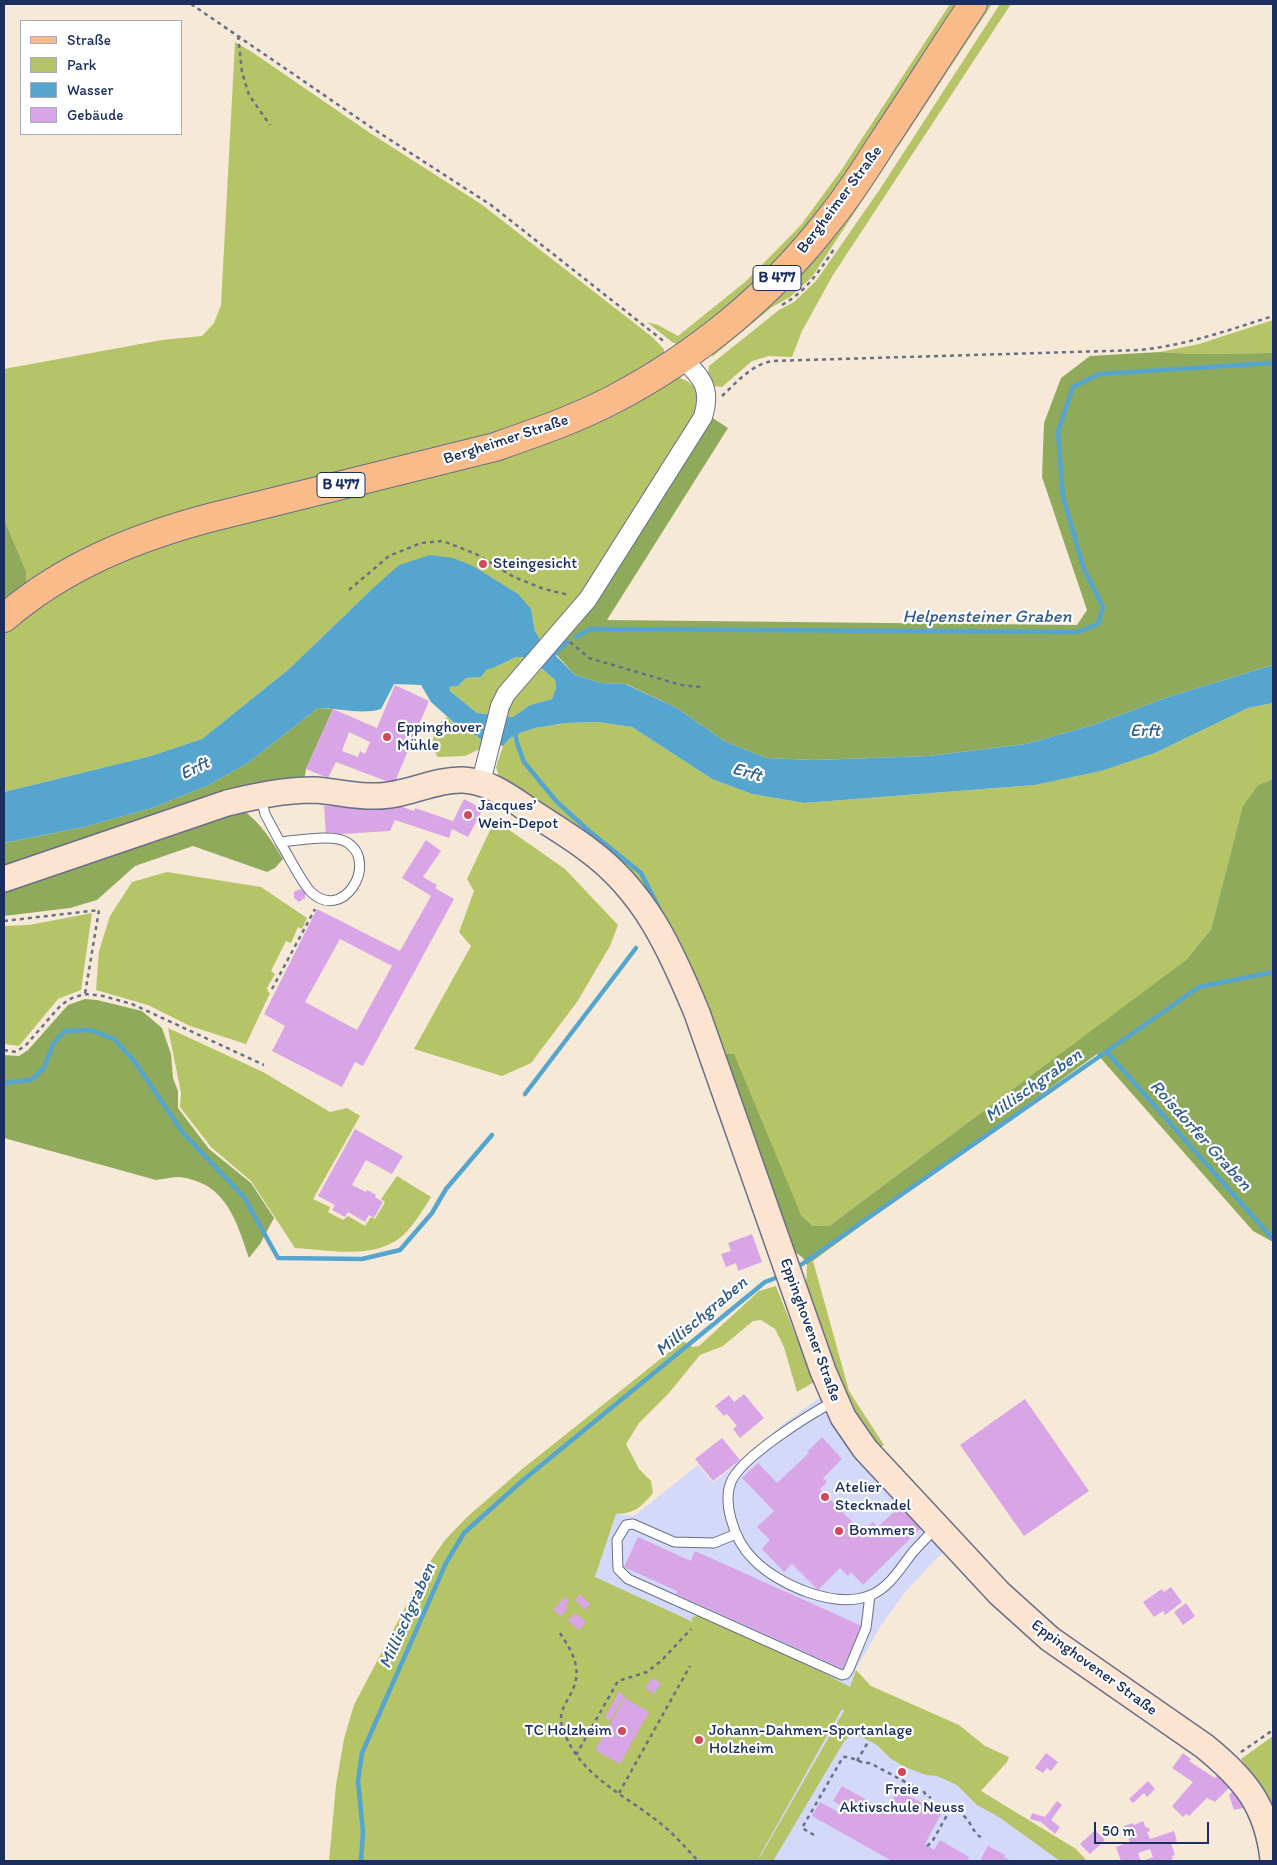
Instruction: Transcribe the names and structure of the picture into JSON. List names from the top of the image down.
{
  "streets": {
    "main road": ["Bergheimer Straße", "B 477", "Eppinghovener Straße"]
  },
  "water": [
    "Helpensteiner Graben",
    "Erft",
    "Millischgraben",
    "Roisdorfer Graben"
  ],
  "places": [
    "Steingesicht",
    "Eppinghover Mühle",
    "Jacques’ Wein-Depot",
    "Atelier Stecknadel",
    "Bommers",
    "TC Holzheim",
    "Johann-Dahmen-Sportanlage Holzheim",
    "Freie Aktivschule Neuss"
  ],
  "legend": [
    "Straße",
    "Park",
    "Wasser",
    "Gebäude"
  ],
  "scale_bar": "50 m"
}
